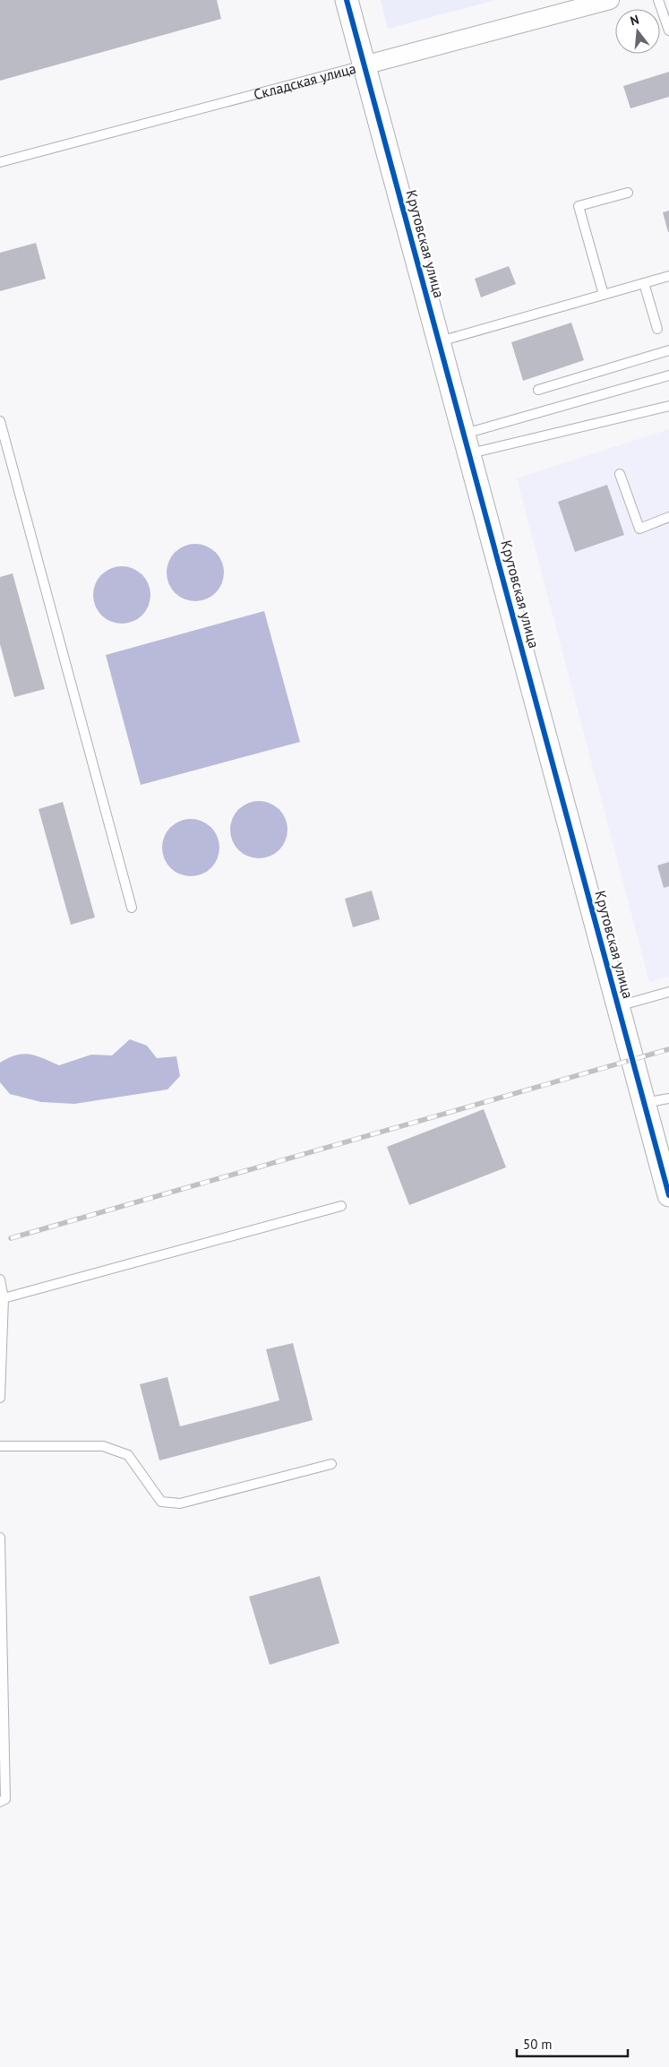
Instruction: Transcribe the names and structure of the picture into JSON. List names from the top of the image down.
{
  "streets": {
    "street": ["Складская улица", "Крутовская улица"]
  },
  "crossings": [
    ["Складская улица", "Крутовская улица"]
  ],
  "scale_bar": "50 m",
  "north": "top"
}
